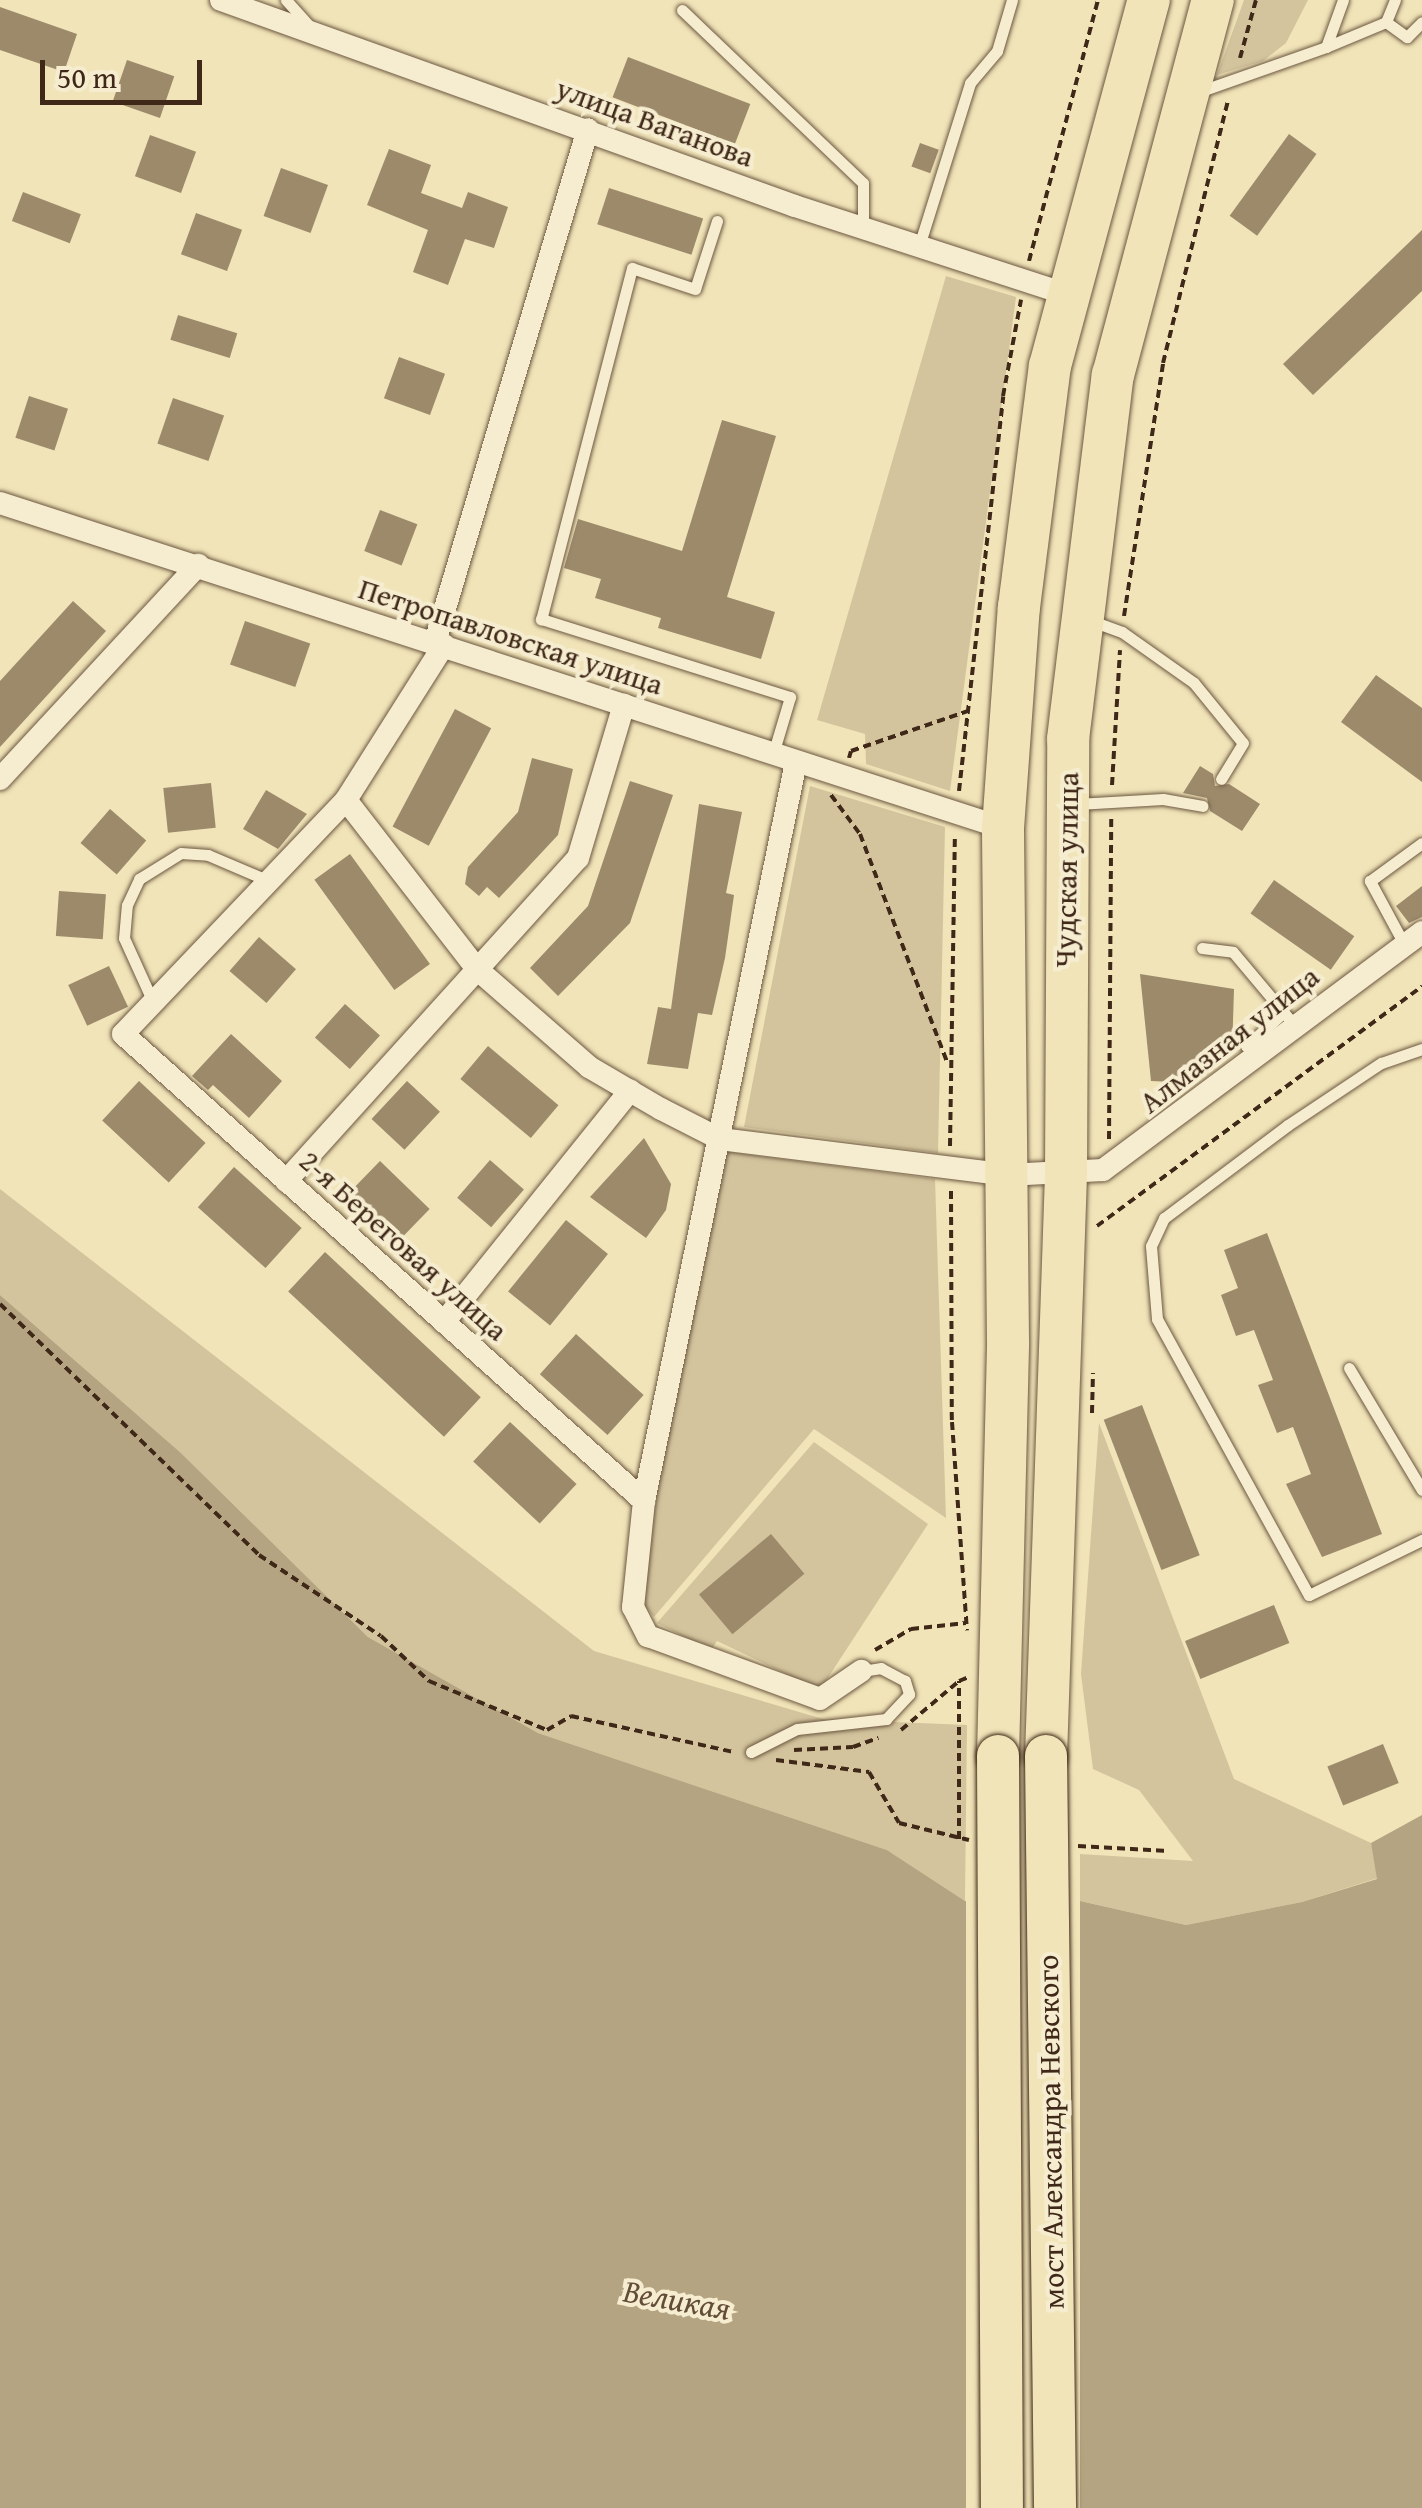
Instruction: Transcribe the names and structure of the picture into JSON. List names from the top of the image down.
{
  "streets": {
    "highway": ["Чудская улица", "мост Александра Невского"],
    "street": [
      "улица Ваганова",
      "Петропавловская улица",
      "Алмазная улица",
      "2-я Береговая улица"
    ]
  },
  "crossings": [
    ["улица Ваганова", "Чудская улица"],
    ["Петропавловская улица", "Чудская улица"],
    ["Чудская улица", "Алмазная улица"],
    ["Чудская улица", "мост Александра Невского"]
  ],
  "water": ["Великая"],
  "scale_bar": "50 m"
}
